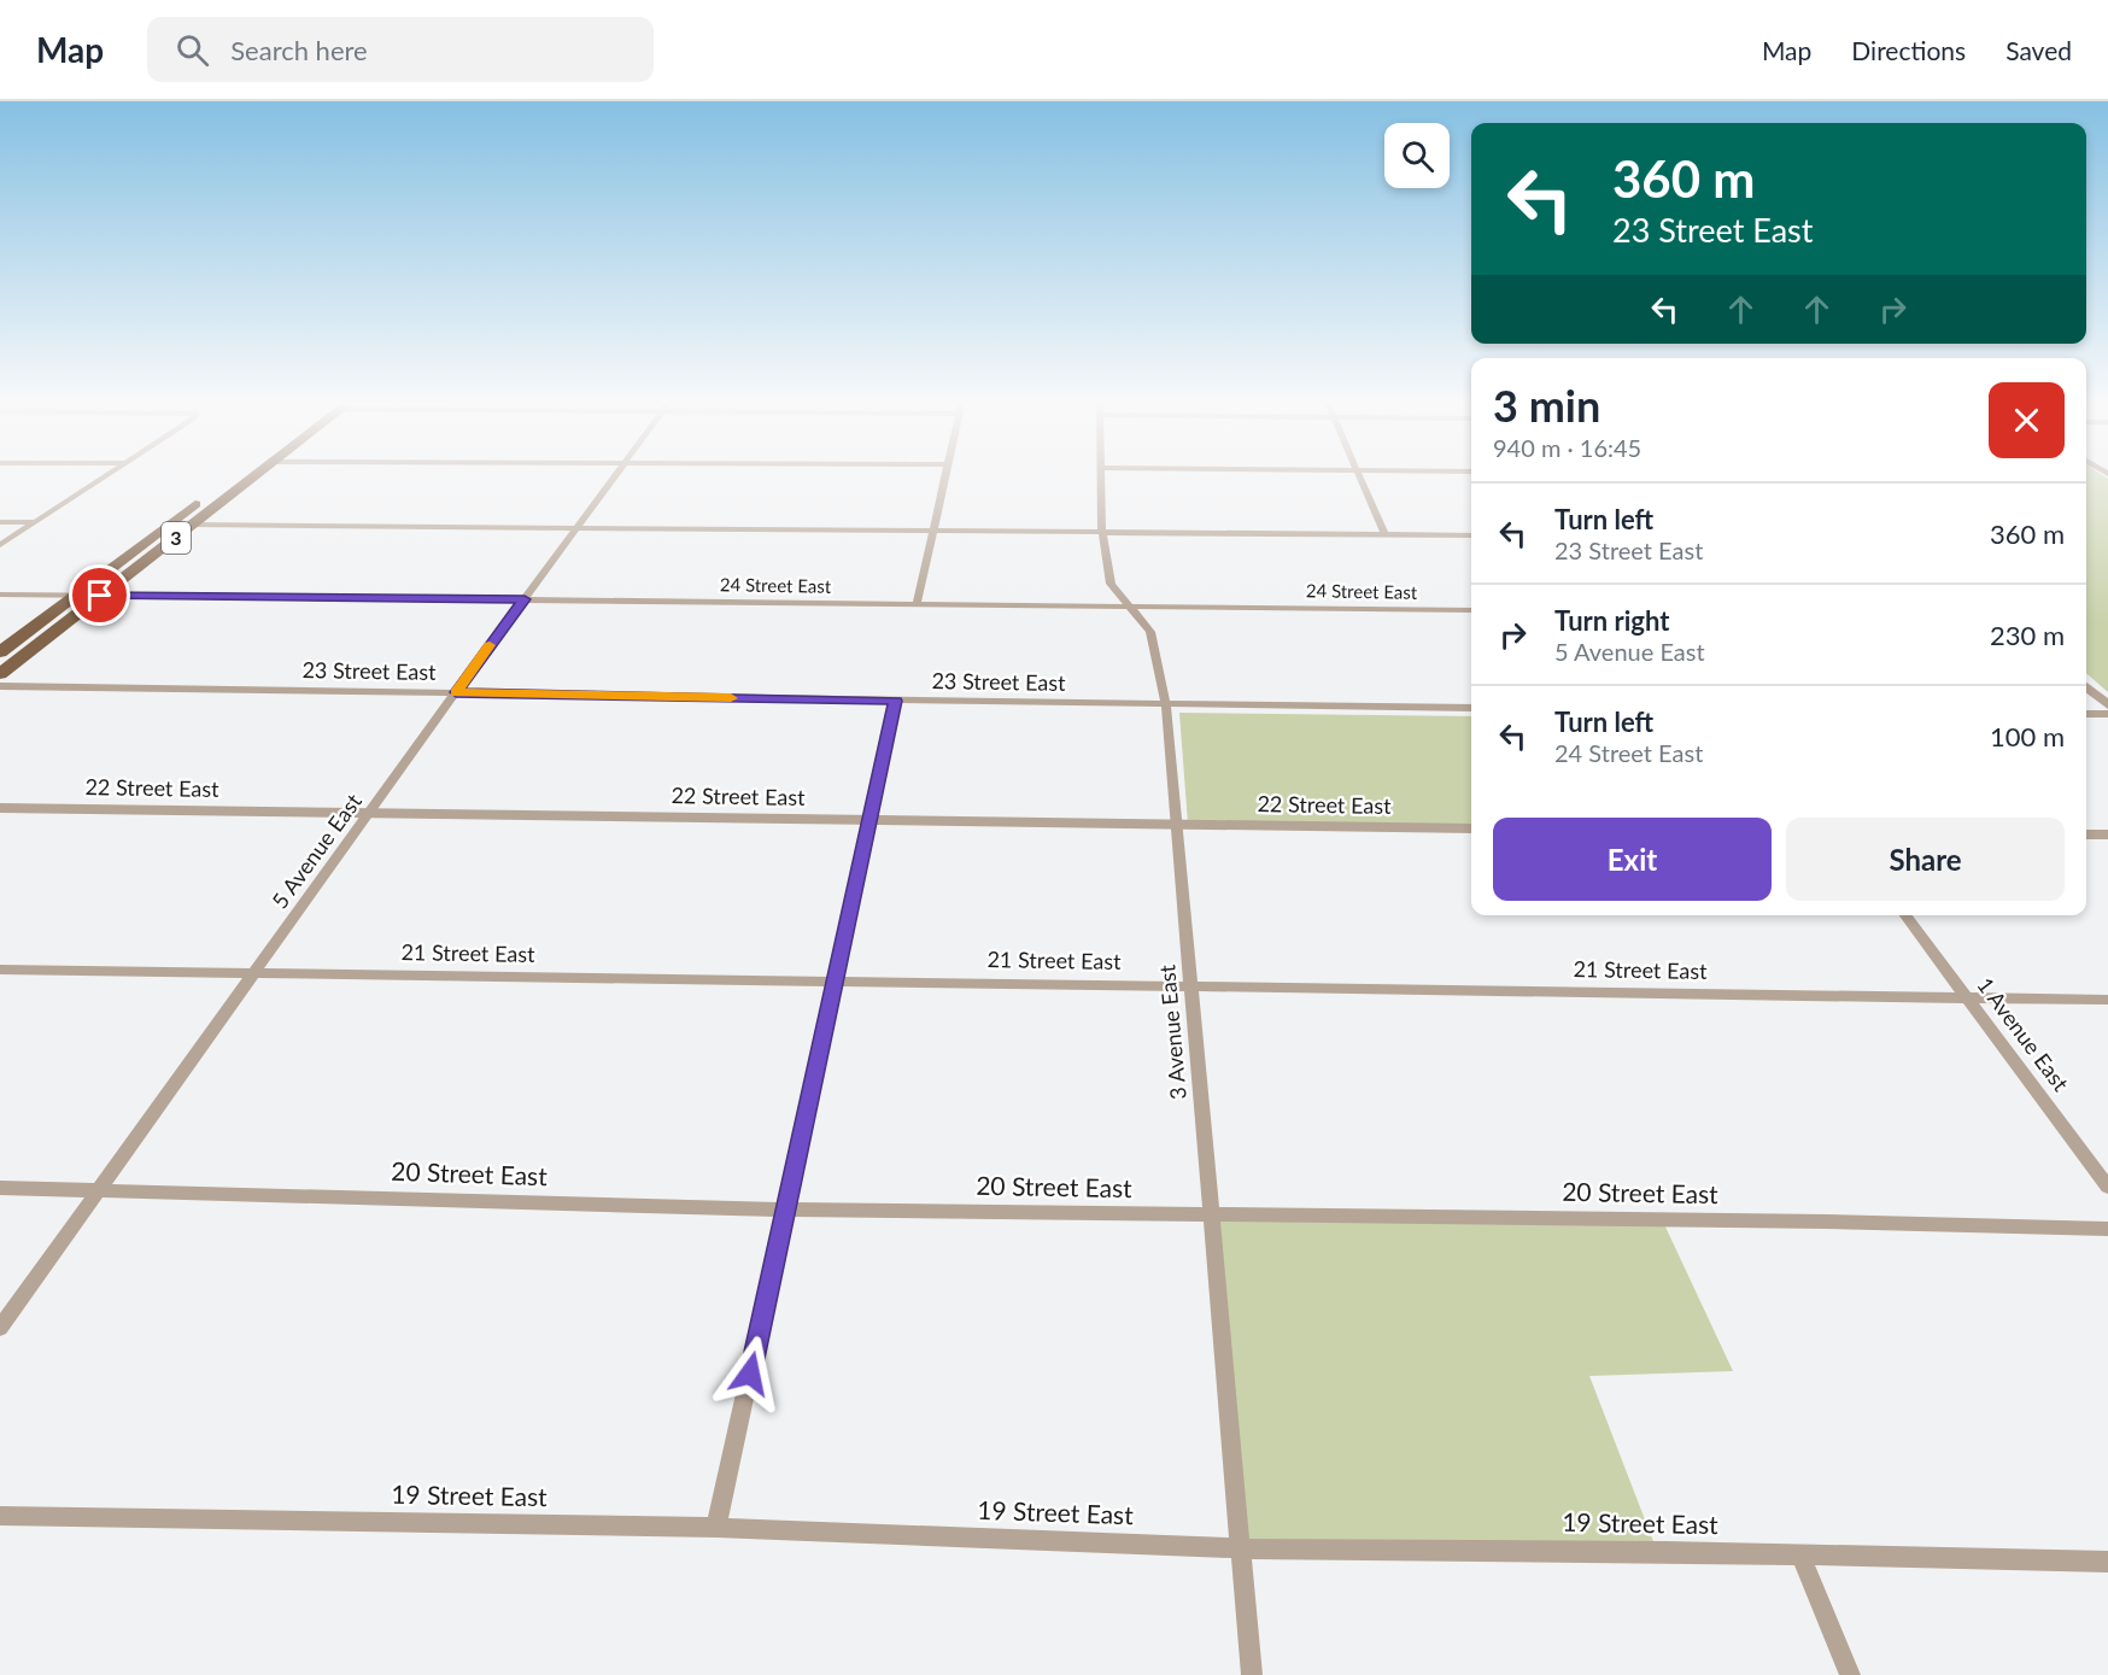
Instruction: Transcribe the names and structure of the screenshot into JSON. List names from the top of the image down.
{
  "streets": {
    "main road": ["3"],
    "street": [
      "24 Street East",
      "23 Street East",
      "22 Street East",
      "5 Avenue East",
      "21 Street East",
      "3 Avenue East",
      "1 Avenue East",
      "20 Street East",
      "19 Street East"
    ]
  },
  "crossings": [
    ["3", "24 Street East"],
    ["24 Street East", "5 Avenue East"],
    ["24 Street East", "3 Avenue East"],
    ["23 Street East", "5 Avenue East"],
    ["23 Street East", "3 Avenue East"],
    ["22 Street East", "5 Avenue East"],
    ["22 Street East", "3 Avenue East"],
    ["5 Avenue East", "21 Street East"],
    ["5 Avenue East", "20 Street East"],
    ["21 Street East", "3 Avenue East"],
    ["21 Street East", "1 Avenue East"],
    ["3 Avenue East", "20 Street East"],
    ["3 Avenue East", "19 Street East"]
  ],
  "page": {
    "header": "Map",
    "search": "Search here",
    "nav": ["Map", "Directions", "Saved"],
    "turn": ["360 m", "23 Street East"],
    "heading": ["3 min", "940 m · 16:45"],
    "list": [
      {
        "name": "Turn left",
        "note": "23 Street East",
        "value": "360 m"
      },
      {
        "name": "Turn right",
        "note": "5 Avenue East",
        "value": "230 m"
      },
      {
        "name": "Turn left",
        "note": "24 Street East",
        "value": "100 m"
      }
    ],
    "buttons": ["Exit", "Share"]
  }
}
